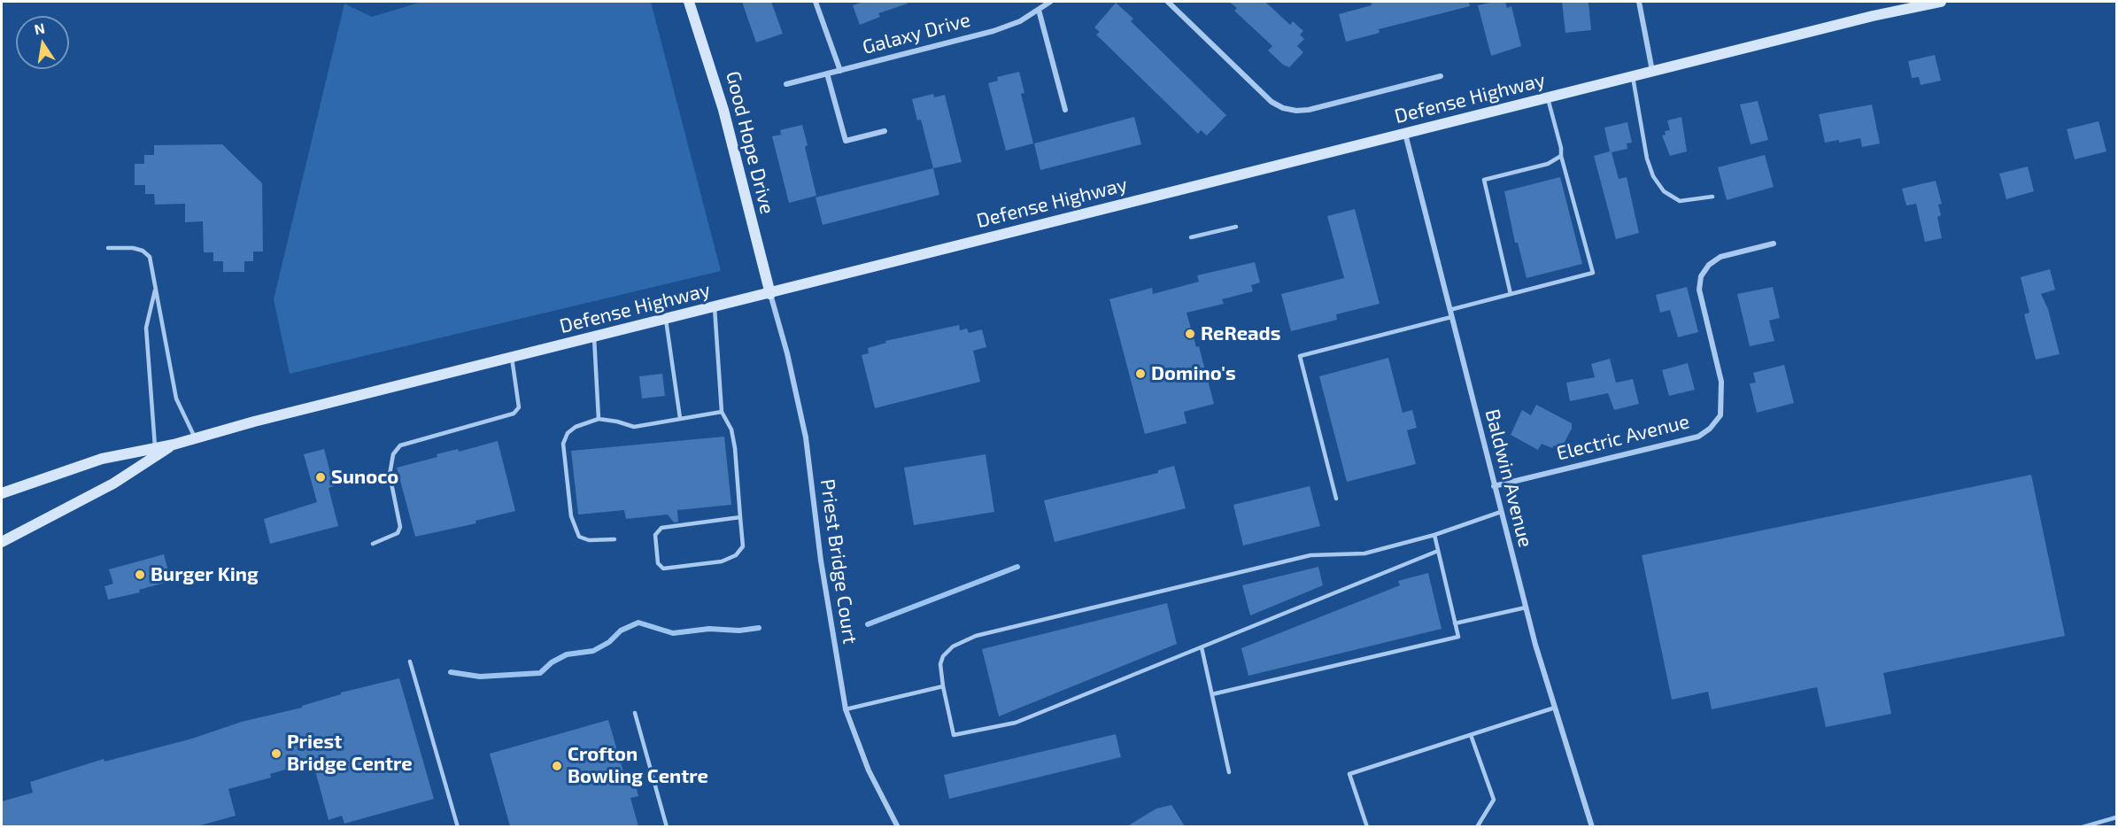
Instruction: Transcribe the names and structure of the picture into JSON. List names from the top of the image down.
{
  "streets": {
    "main road": ["Defense Highway", "Good Hope Drive"],
    "street": [
      "Galaxy Drive",
      "Electric Avenue",
      "Baldwin Avenue",
      "Priest Bridge Court"
    ]
  },
  "crossings": [
    ["Defense Highway", "Good Hope Drive"],
    ["Defense Highway", "Baldwin Avenue"],
    ["Defense Highway", "Priest Bridge Court"],
    ["Good Hope Drive", "Priest Bridge Court"],
    ["Electric Avenue", "Baldwin Avenue"]
  ],
  "places": [
    "ReReads",
    "Domino's",
    "Sunoco",
    "Burger King",
    "Priest Bridge Centre",
    "Crofton Bowling Centre"
  ],
  "north": "top"
}
